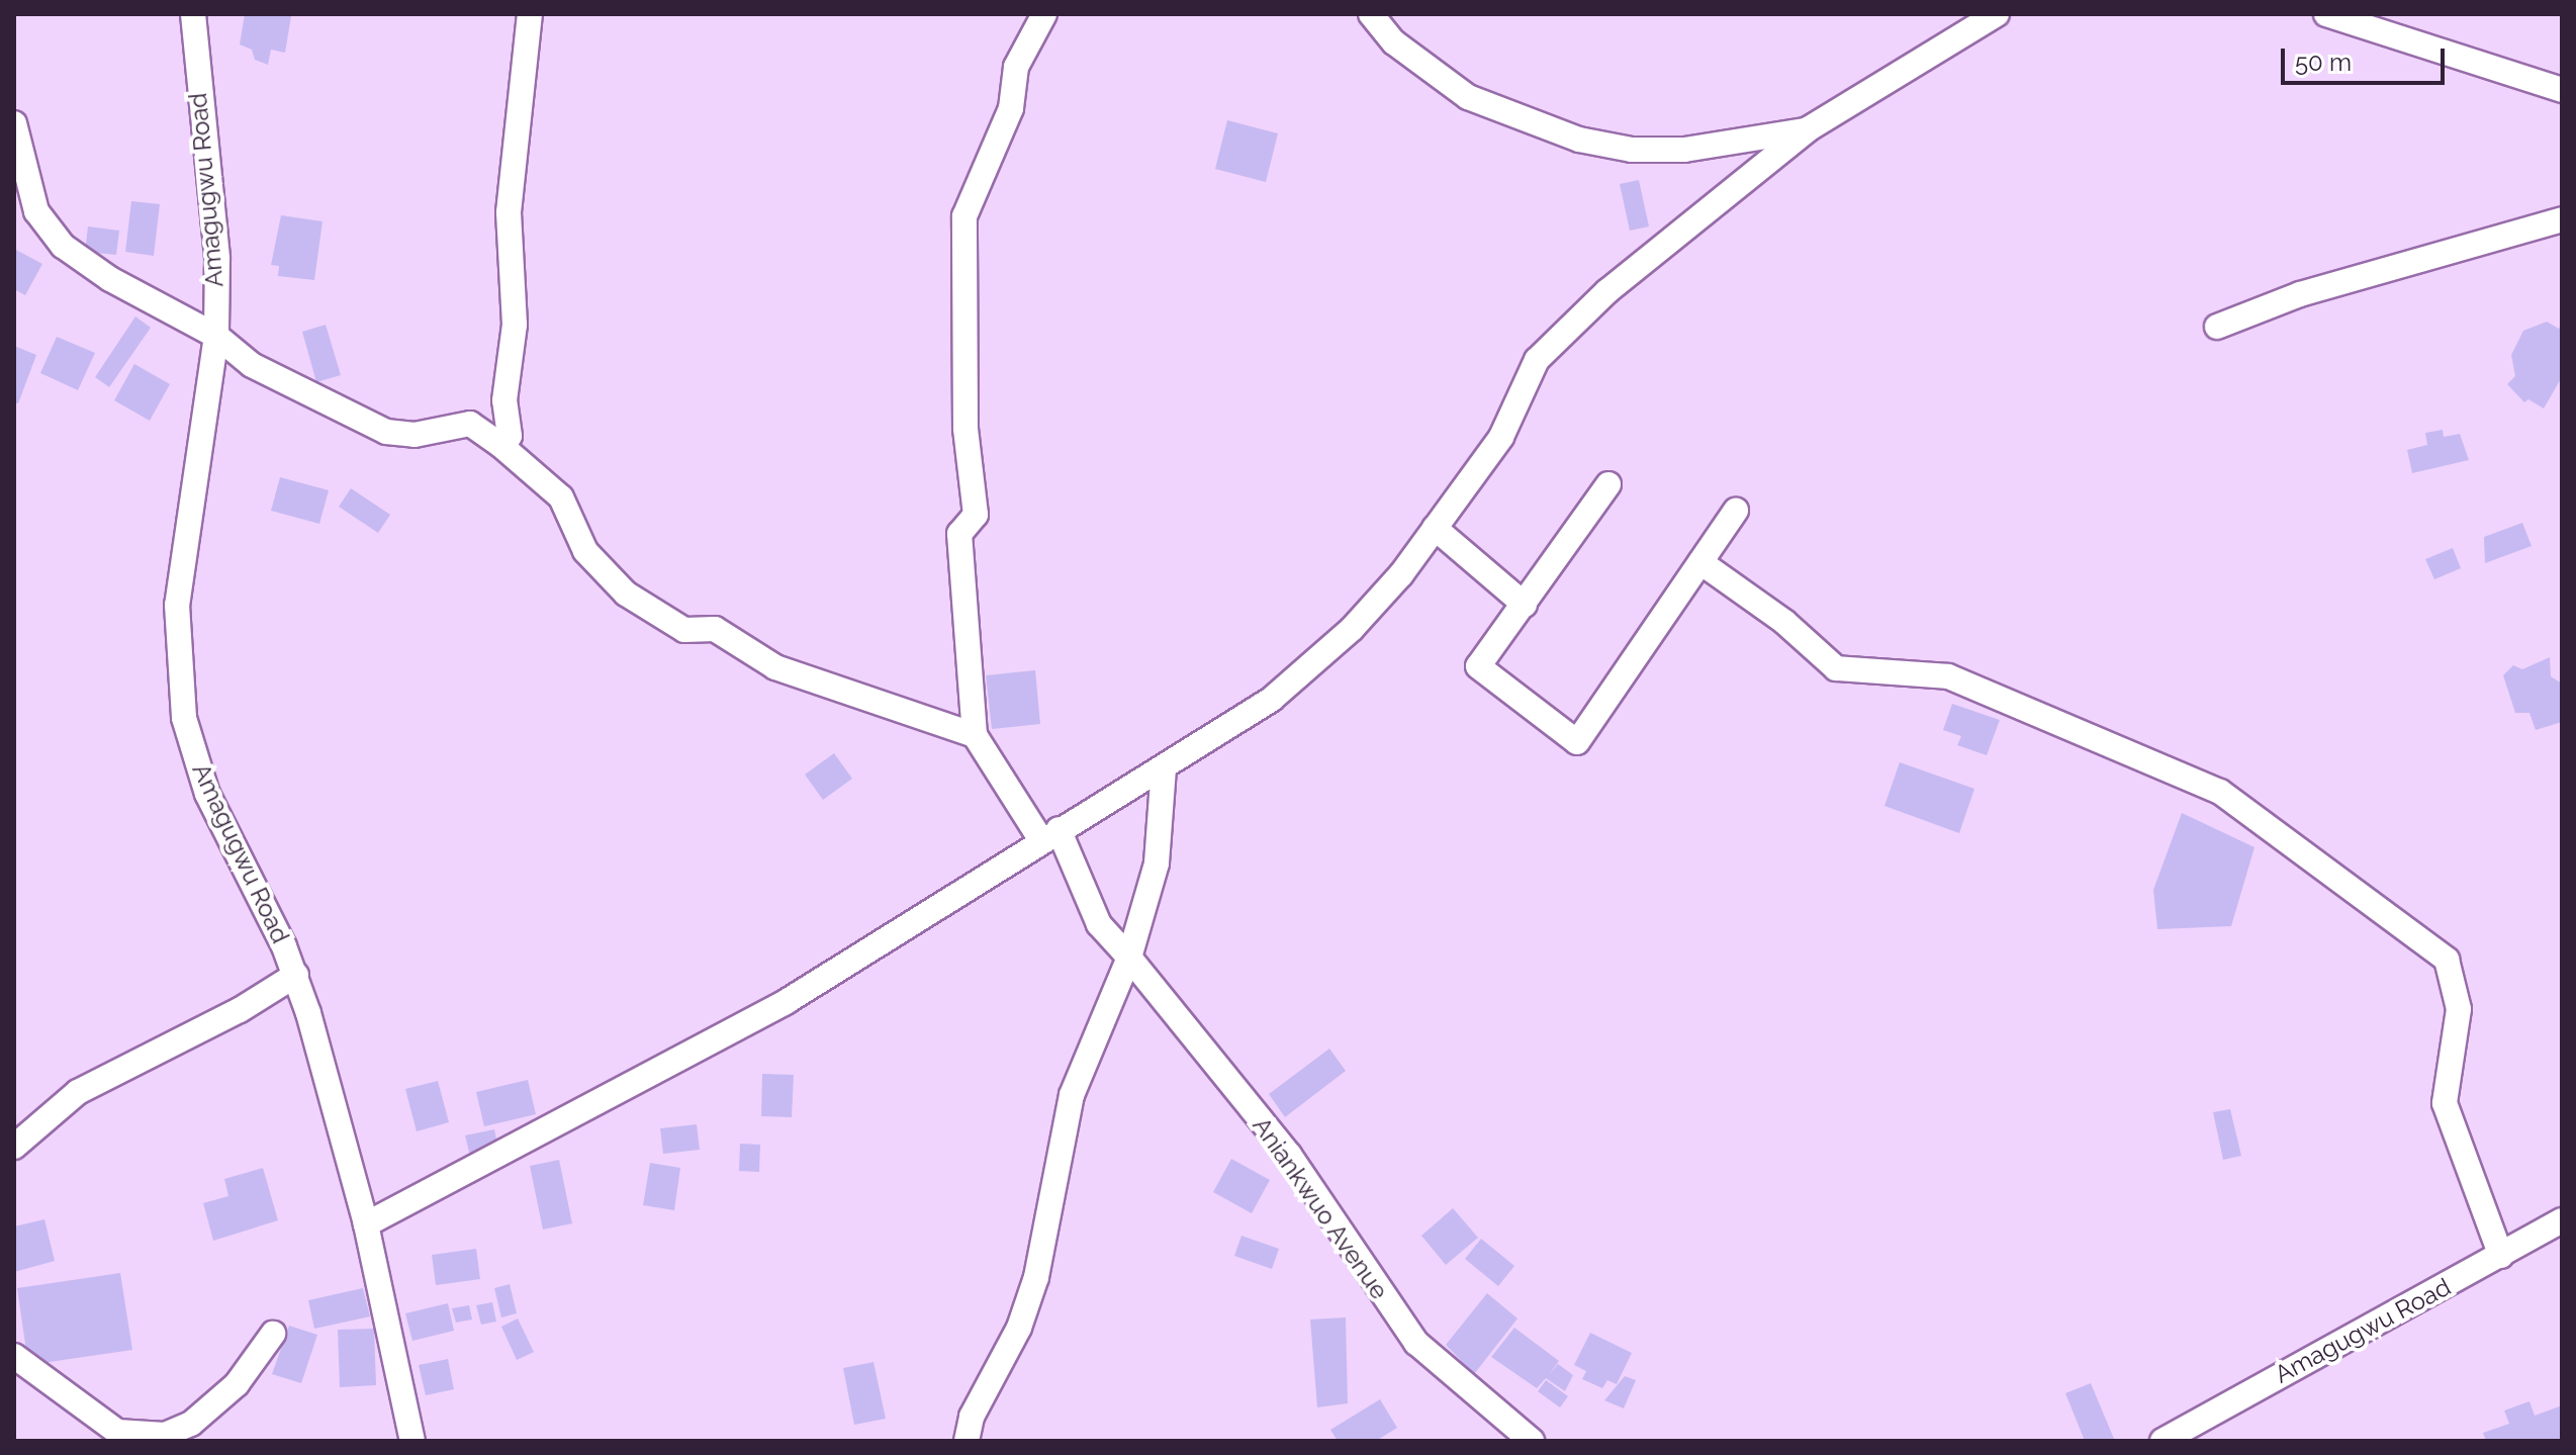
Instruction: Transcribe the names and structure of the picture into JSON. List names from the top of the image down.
{
  "streets": {
    "street": ["Amagugwu Road", "Aniankwuo Avenue"]
  },
  "scale_bar": "50 m"
}
